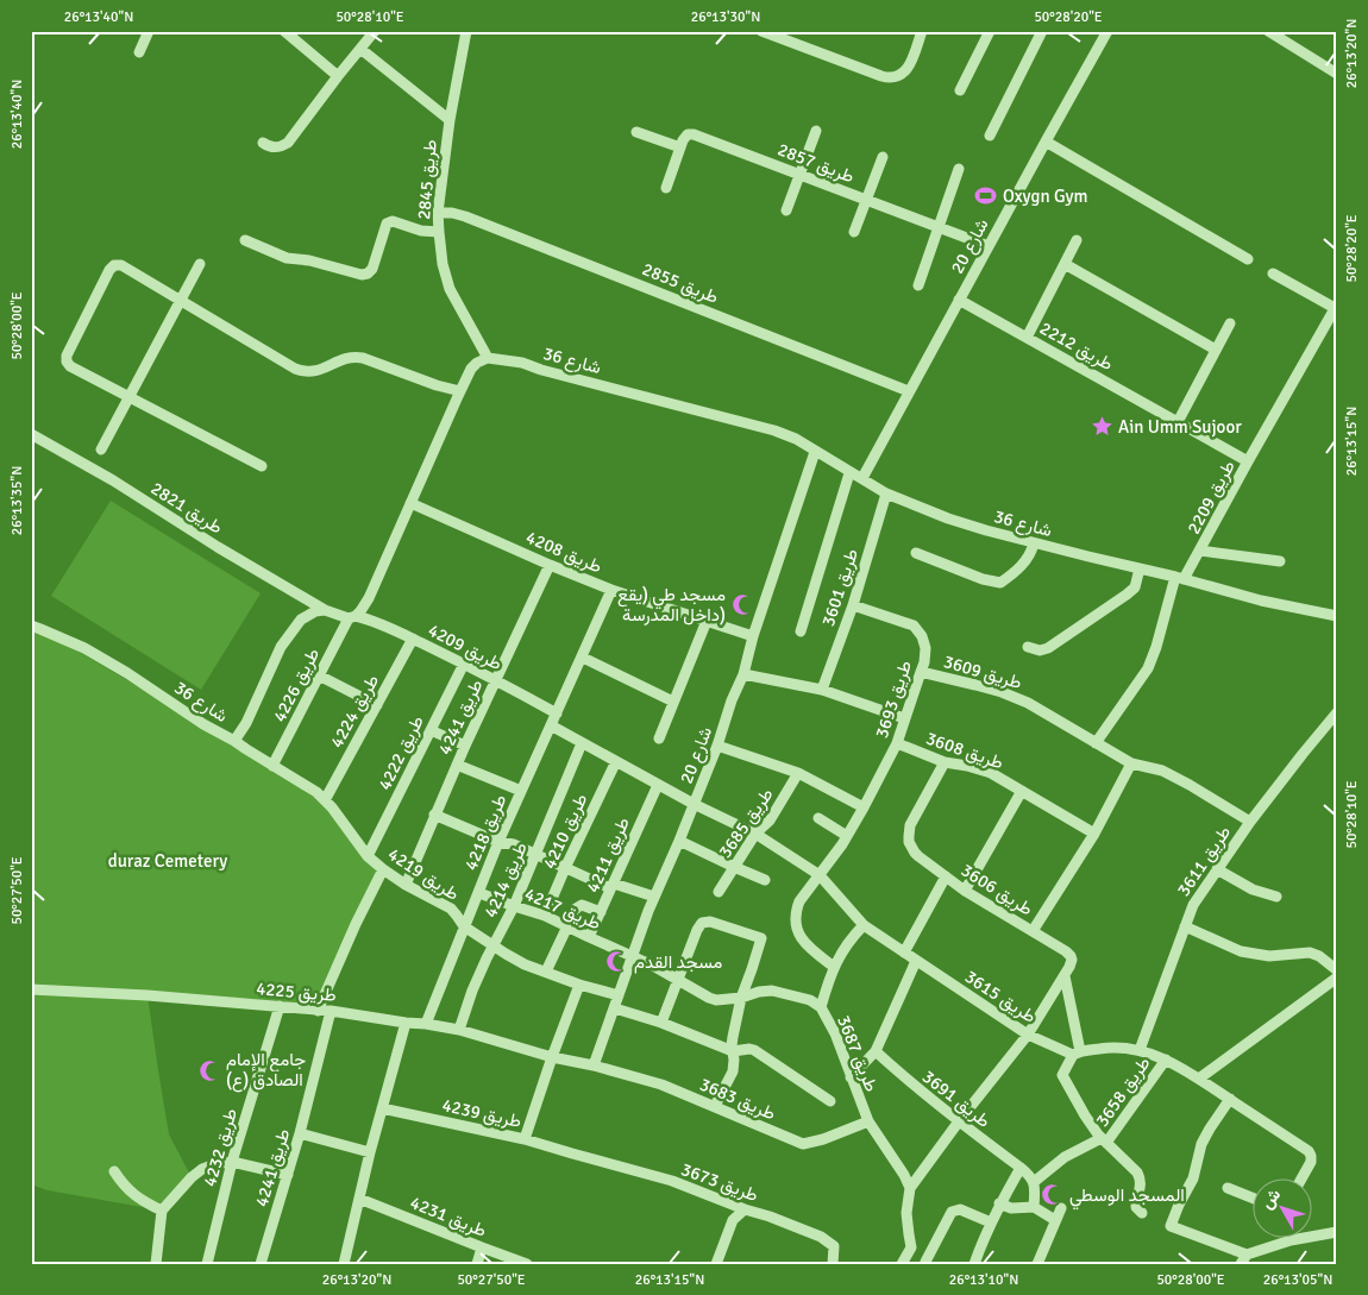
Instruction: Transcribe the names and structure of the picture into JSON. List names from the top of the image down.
{
  "streets": {
    "street": [
      "طريق 2857",
      "طريق 2845",
      "شارع 20",
      "طريق 2855",
      "طريق 2212",
      "شارع 36",
      "طريق 2209",
      "طريق 2821",
      "طريق 4208",
      "طريق 3601",
      "طريق 4209",
      "طريق 3609",
      "طريق 4226",
      "طريق 3693",
      "طريق 4224",
      "طريق 4241",
      "طريق 3608",
      "طريق 4222",
      "طريق 3685",
      "طريق 4210",
      "طريق 4218",
      "طريق 4211",
      "طريق 3611",
      "طريق 4219",
      "طريق 4214",
      "طريق 3606",
      "طريق 4217",
      "طريق 4225",
      "طريق 3615",
      "طريق 3687",
      "طريق 3658",
      "طريق 3683",
      "طريق 3691",
      "طريق 4239",
      "طريق 4232",
      "طريق 3673",
      "طريق 4231"
    ]
  },
  "crossings": [
    ["طريق 2857", "شارع 20"],
    ["طريق 2845", "طريق 2855"],
    ["طريق 2845", "شارع 36"],
    ["شارع 20", "طريق 2855"],
    ["شارع 20", "طريق 2212"],
    ["شارع 20", "شارع 36"],
    ["شارع 20", "طريق 4208"],
    ["شارع 20", "طريق 4219"],
    ["شارع 20", "طريق 4217"],
    ["شارع 20", "طريق 4225"],
    ["شارع 20", "طريق 3615"],
    ["شارع 20", "طريق 3687"],
    ["شارع 20", "طريق 3683"],
    ["طريق 2212", "طريق 2209"],
    ["شارع 36", "طريق 2209"],
    ["شارع 36", "طريق 2821"],
    ["شارع 36", "طريق 3601"],
    ["شارع 36", "طريق 4219"],
    ["طريق 4208", "طريق 4241"],
    ["طريق 4208", "طريق 4218"],
    ["طريق 3601", "طريق 3693"],
    ["طريق 4209", "طريق 4226"],
    ["طريق 4209", "طريق 4224"],
    ["طريق 4209", "طريق 4241"],
    ["طريق 4209", "طريق 4222"],
    ["طريق 4209", "طريق 4218"],
    ["طريق 3609", "طريق 3693"],
    ["طريق 3609", "طريق 3611"],
    ["طريق 4226", "طريق 4219"],
    ["طريق 3693", "طريق 3608"],
    ["طريق 3693", "طريق 3615"],
    ["طريق 4224", "طريق 4219"],
    ["طريق 4241", "طريق 4219"],
    ["طريق 4241", "طريق 4225"],
    ["طريق 3608", "طريق 3606"],
    ["طريق 4222", "طريق 4219"],
    ["طريق 3685", "طريق 3615"],
    ["طريق 4210", "طريق 4217"],
    ["طريق 4218", "طريق 4219"],
    ["طريق 4218", "طريق 4217"],
    ["طريق 4218", "طريق 4225"],
    ["طريق 4211", "طريق 4217"],
    ["طريق 4219", "طريق 4214"],
    ["طريق 4214", "طريق 4217"],
    ["طريق 4214", "طريق 4225"],
    ["طريق 3606", "طريق 3615"],
    ["طريق 3606", "طريق 3658"],
    ["طريق 4217", "طريق 3687"],
    ["طريق 4225", "طريق 3683"],
    ["طريق 4225", "طريق 4232"],
    ["طريق 3615", "طريق 3658"],
    ["طريق 3687", "طريق 3683"],
    ["طريق 4239", "طريق 3673"]
  ],
  "parks": ["duraz Cemetery"],
  "places": {
    "sports": ["Oxygn Gym"],
    "place": ["Ain Umm Sujoor"],
    "mosque": [
      "مسجد طي (يقع داخل المدرسة)",
      "مسجد القدم",
      "جامع الإمام الصادق (ع)",
      "المسجد الوسطي"
    ]
  },
  "north": "top left",
  "coordinates": [
    "26°13'40\"N",
    "50°28'10\"E",
    "26°13'30\"N",
    "50°28'20\"E",
    "26°13'20\"N",
    "50°28'00\"E",
    "26°13'15\"N",
    "26°13'35\"N",
    "50°27'50\"E",
    "26°13'10\"N",
    "26°13'05\"N"
  ]
}
